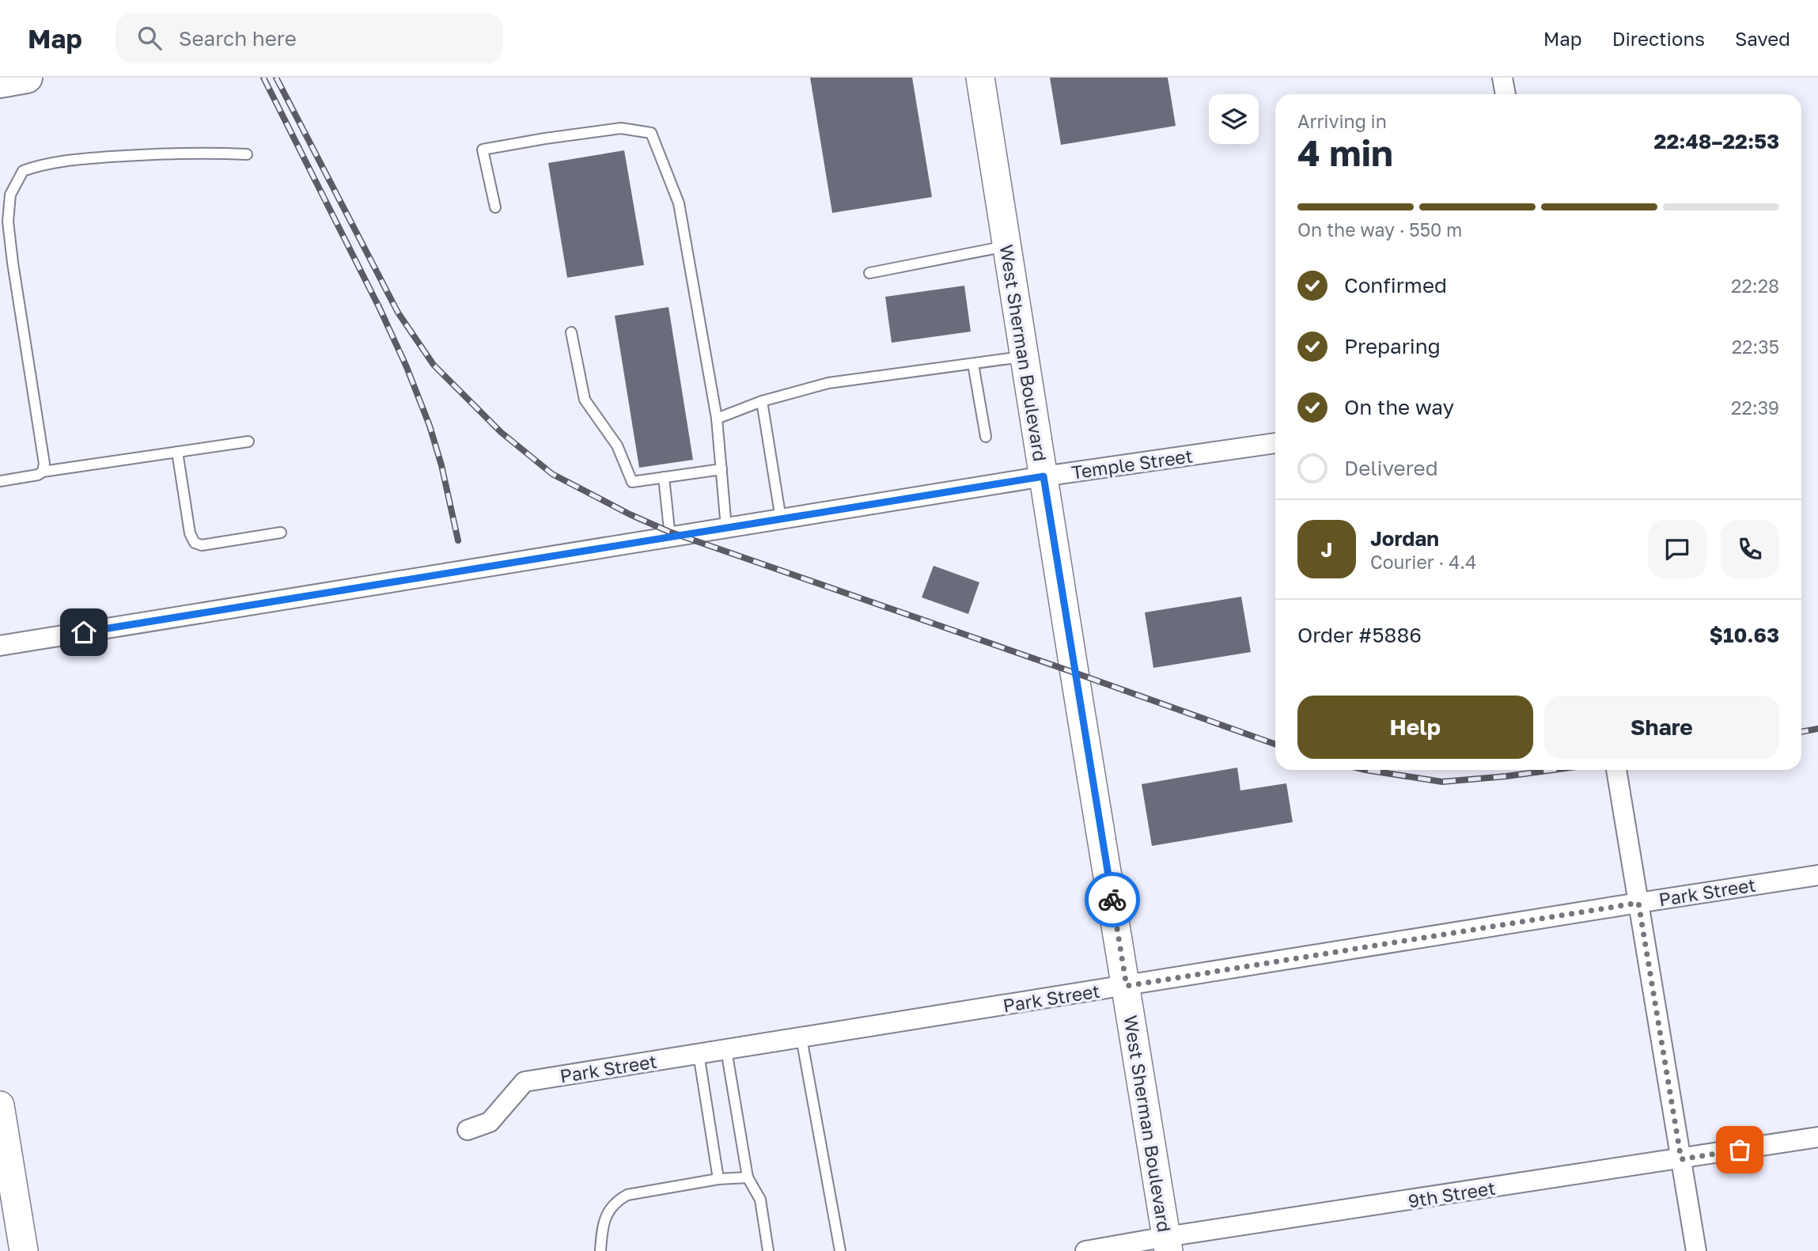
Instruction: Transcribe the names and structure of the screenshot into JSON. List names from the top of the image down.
{
  "streets": {
    "main road": ["West Sherman Boulevard"],
    "street": ["Temple Street", "Park Street", "9th Street"]
  },
  "crossings": [
    ["West Sherman Boulevard", "Temple Street"],
    ["West Sherman Boulevard", "Park Street"],
    ["West Sherman Boulevard", "9th Street"]
  ],
  "page": {
    "header": "Map",
    "search": "Search here",
    "nav": ["Map", "Directions", "Saved"],
    "heading": ["4 min", "Arriving in", "22:48–22:53"],
    "panel": [
      "Jordan",
      "Courier · 4.4",
      "Order #5886",
      "$10.63"
    ],
    "bar": "On the way · 550 m",
    "list": [
      ["Confirmed", "22:28"],
      ["Preparing", "22:35"],
      ["On the way", "22:39"],
      "Delivered"
    ],
    "round": "J",
    "buttons": ["Help", "Share"]
  }
}
